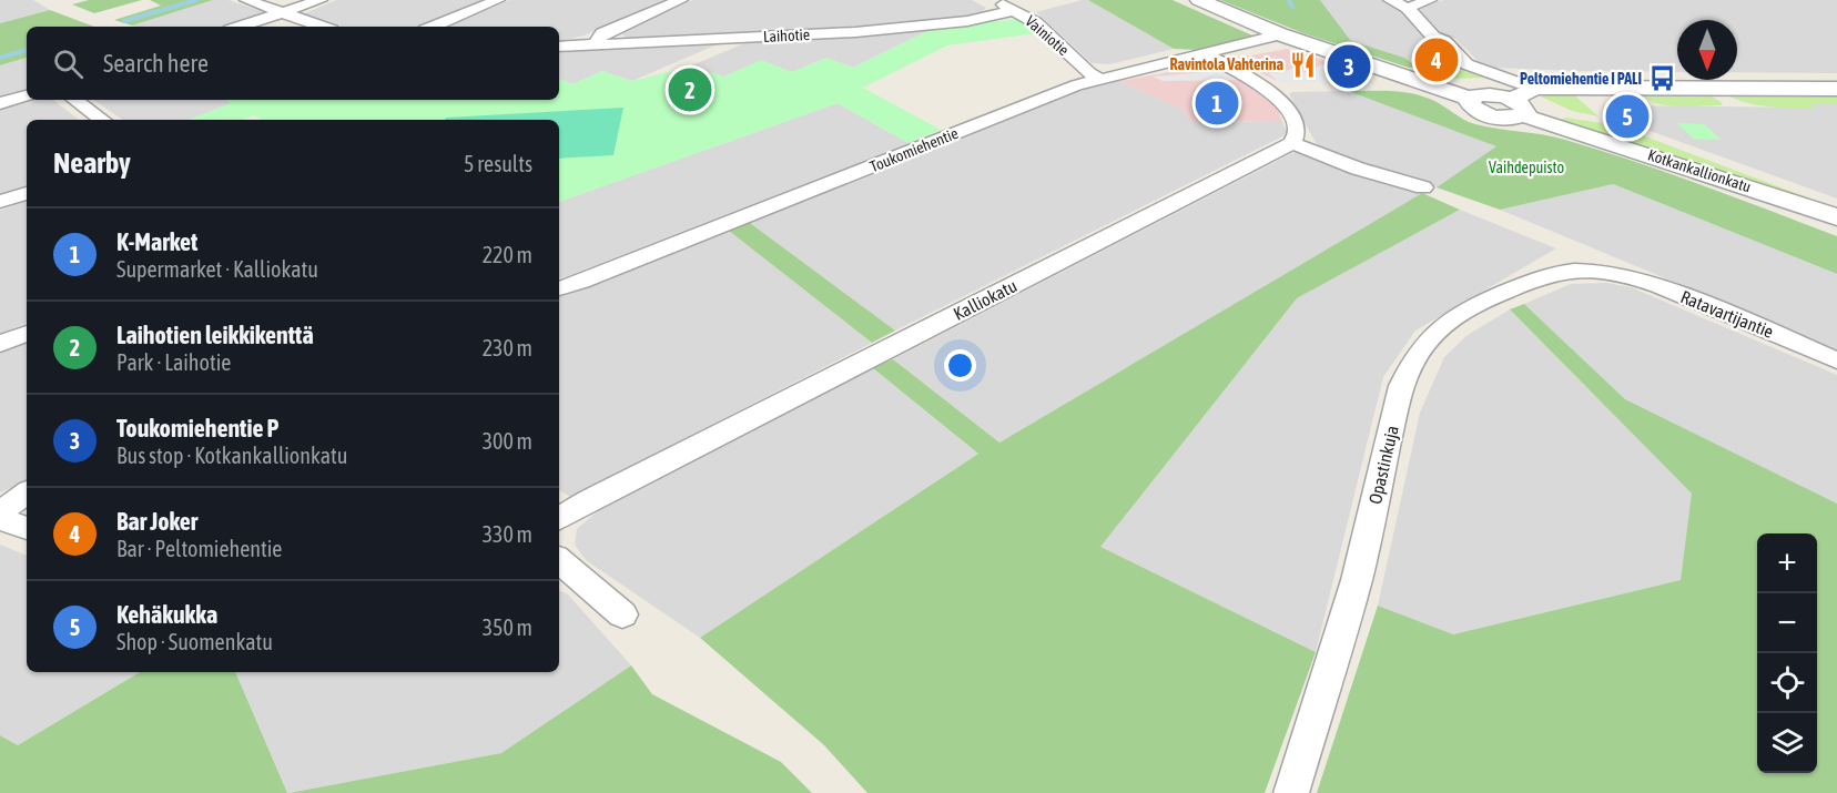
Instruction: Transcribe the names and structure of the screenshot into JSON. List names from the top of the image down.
{
  "streets": {
    "street": [
      "Laihotie",
      "Vainiotie",
      "Toukomiehentie",
      "Kotkankallionkatu",
      "Kalliokatu",
      "Ratavartijantie",
      "Opastinkuja"
    ]
  },
  "crossings": [
    ["Laihotie", "Vainiotie"],
    ["Vainiotie", "Toukomiehentie"],
    ["Ratavartijantie", "Opastinkuja"]
  ],
  "parks": ["Vaihdepuisto"],
  "places": {
    "restaurant": ["Ravintola Vahterina"],
    "bus stop": ["Peltomiehentie I PALI"]
  },
  "north": "bottom",
  "page": {
    "search": "Search here",
    "pins": [
      "4",
      "3",
      "2",
      "1",
      "5"
    ],
    "heading": ["Nearby", "5 results"],
    "list": [
      {
        "mark": "1",
        "name": "K-Market",
        "note": "Supermarket · Kalliokatu",
        "value": "220 m"
      },
      {
        "mark": "2",
        "name": "Laihotien leikkikenttä",
        "note": "Park · Laihotie",
        "value": "230 m"
      },
      {
        "mark": "3",
        "name": "Toukomiehentie P",
        "note": "Bus stop · Kotkankallionkatu",
        "value": "300 m"
      },
      {
        "mark": "4",
        "name": "Bar Joker",
        "note": "Bar · Peltomiehentie",
        "value": "330 m"
      },
      {
        "mark": "5",
        "name": "Kehäkukka",
        "note": "Shop · Suomenkatu",
        "value": "350 m"
      }
    ],
    "map_buttons": ["+", "−"]
  }
}
